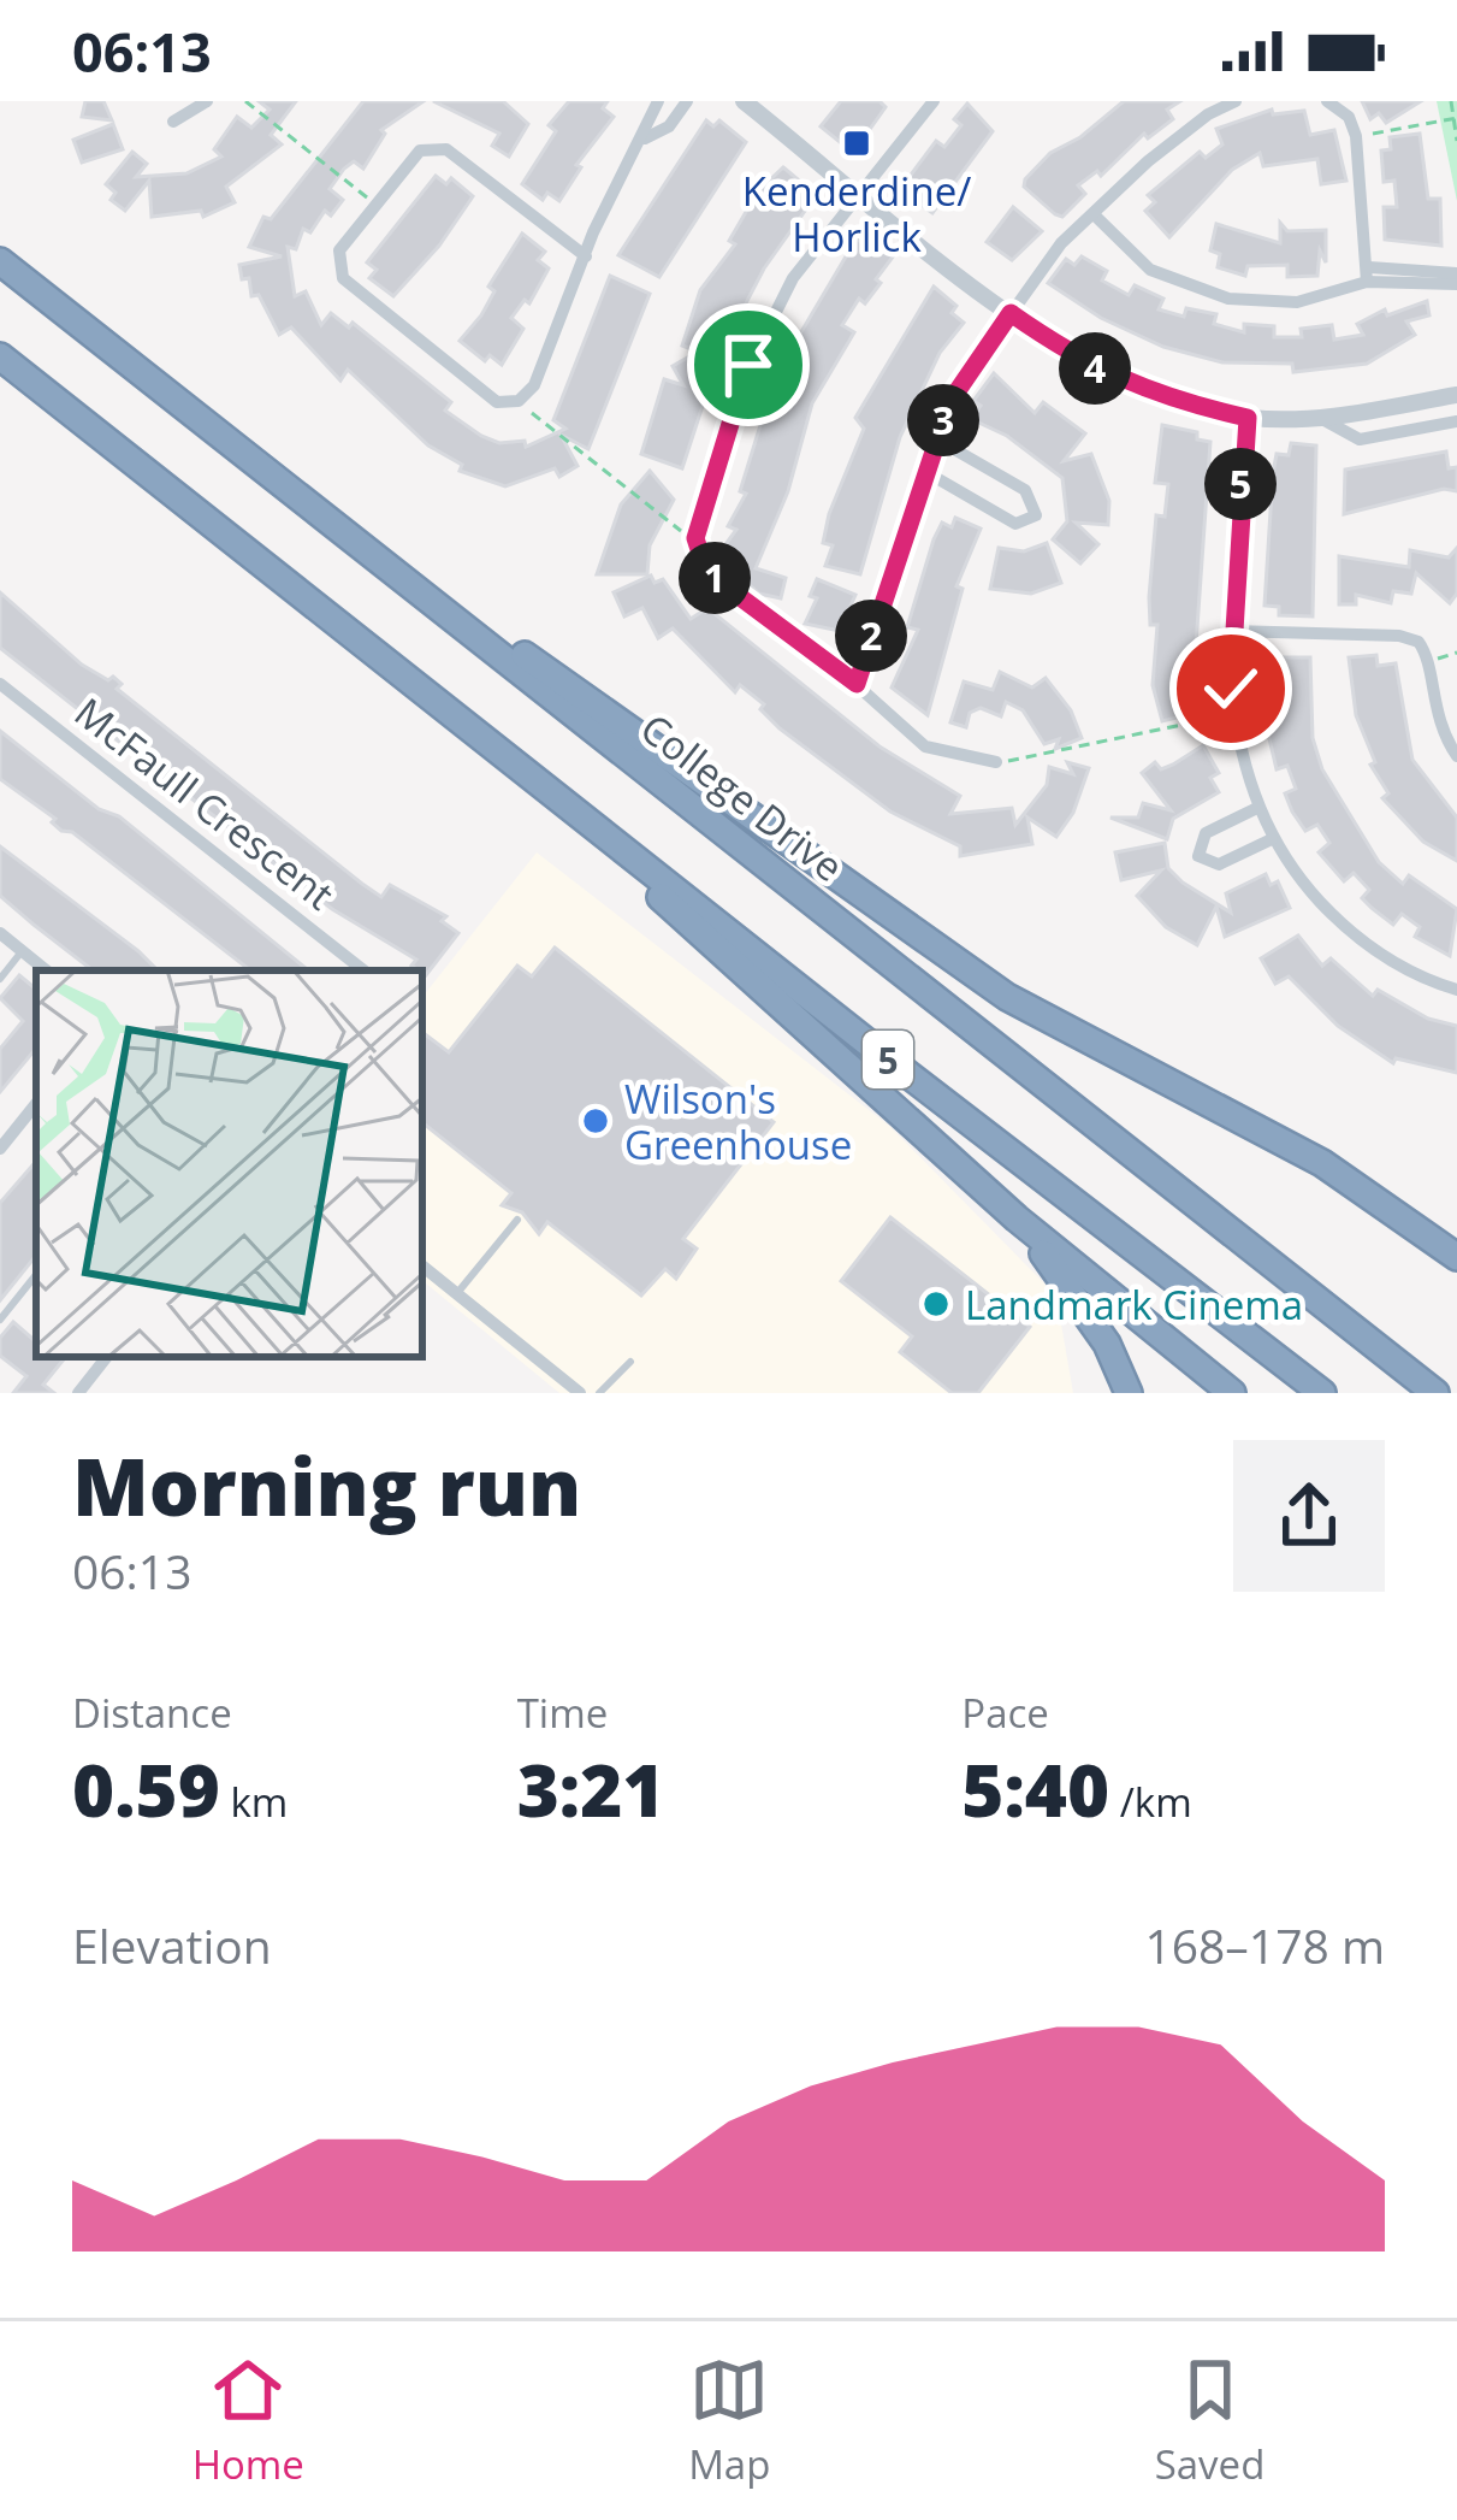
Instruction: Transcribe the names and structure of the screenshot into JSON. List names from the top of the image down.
{
  "streets": {
    "highway": ["College Drive", "5"],
    "street": ["McFaull Crescent"]
  },
  "places": {
    "transit": ["Kenderdine/ Horlick"],
    "other": ["Wilson's Greenhouse", "Landmark Cinema"]
  },
  "page": {
    "status": "06:13",
    "pins": [
      "4",
      "3",
      "5",
      "1",
      "2"
    ],
    "heading": ["Morning run", "06:13"],
    "stats": [
      ["Distance", "0.59 km"],
      ["Time", "3:21"],
      ["Pace", "5:40 /km"]
    ],
    "chart": ["Elevation", "168–178 m"],
    "tabs": ["Home", "Map", "Saved"]
  }
}
